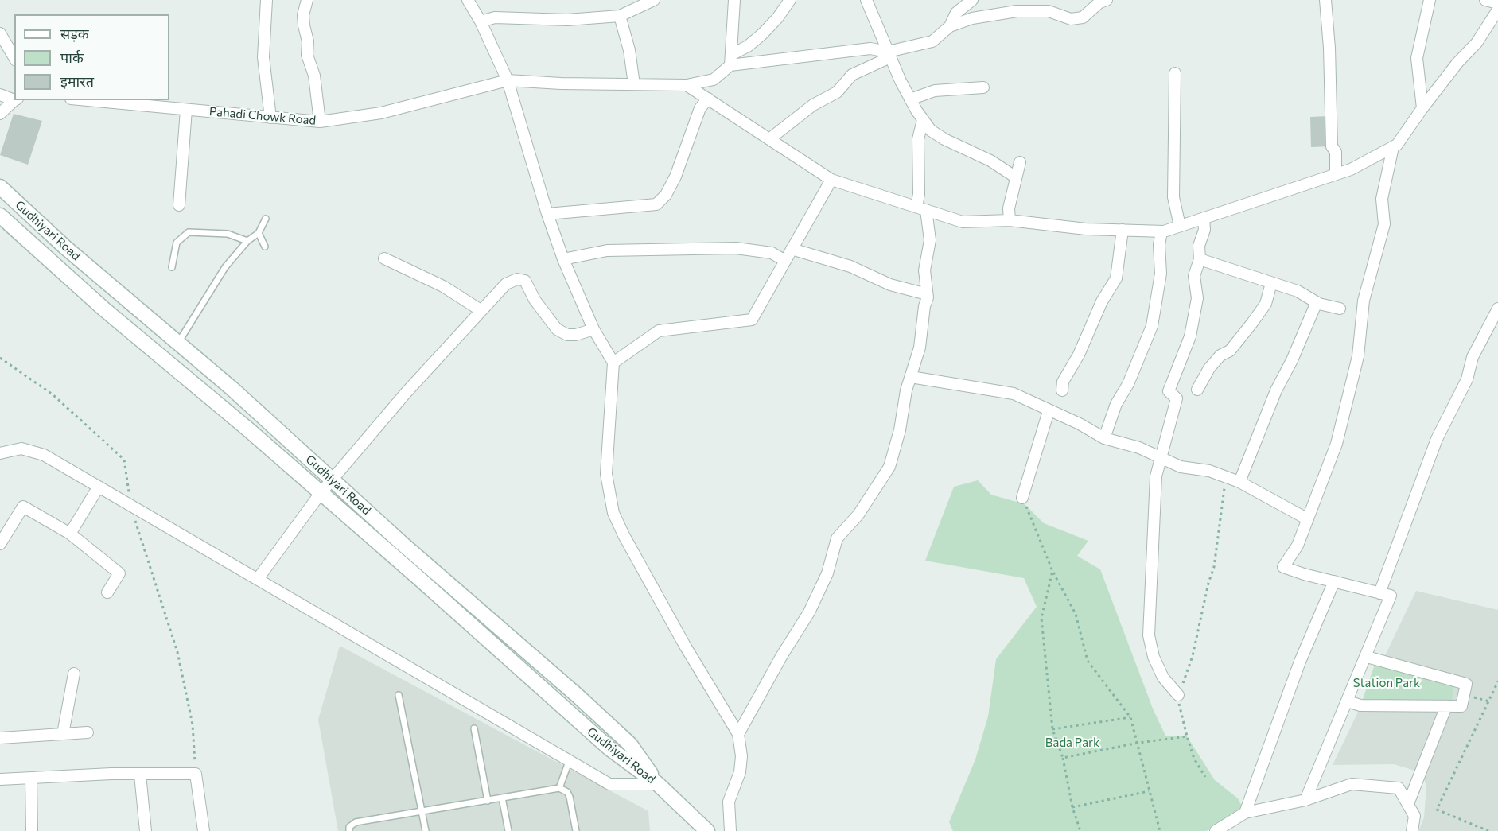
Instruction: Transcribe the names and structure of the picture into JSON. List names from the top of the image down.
{
  "streets": {
    "street": ["Pahadi Chowk Road", "Gudhiyari Road"]
  },
  "parks": ["Station Park", "Bada Park"],
  "legend": ["सड़क", "पार्क", "इमारत"]
}
